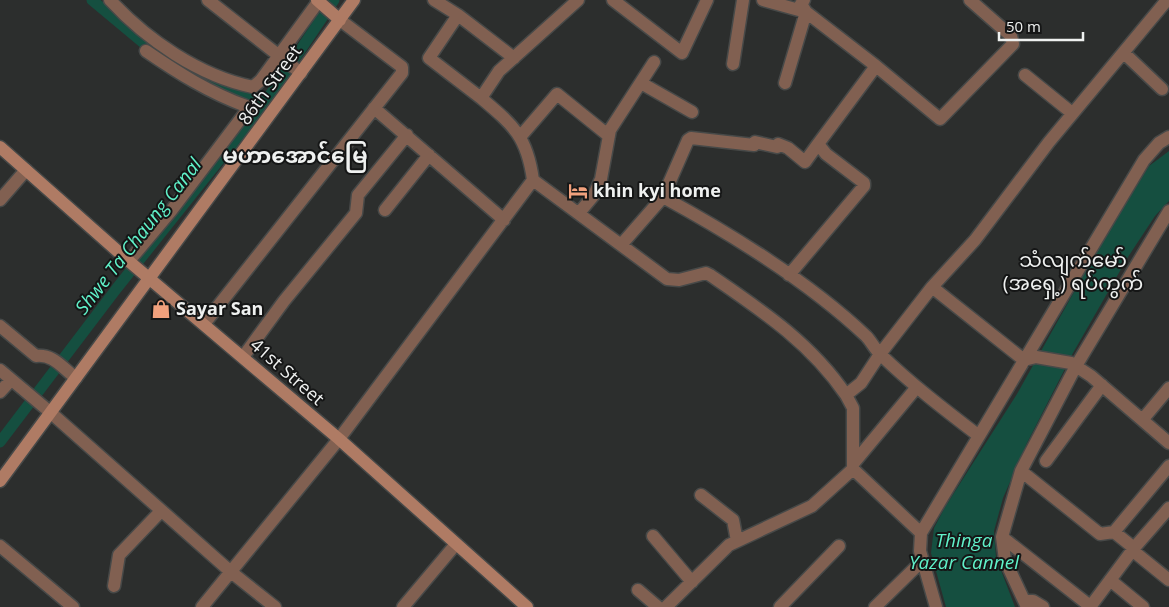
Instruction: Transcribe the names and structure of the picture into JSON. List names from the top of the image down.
{
  "streets": {
    "main road": ["86th Street", "41st Street"]
  },
  "crossings": [
    ["86th Street", "41st Street"]
  ],
  "districts": ["မဟာအောင်မြေ", "သံလျက်မော် (အရှေ့) ရပ်ကွက်"],
  "water": ["Shwe Ta Chaung Canal", "Thinga Yazar Cannel"],
  "places": {
    "hotel": ["khin kyi home"],
    "shop": ["Sayar San"]
  },
  "scale_bar": "50 m"
}
